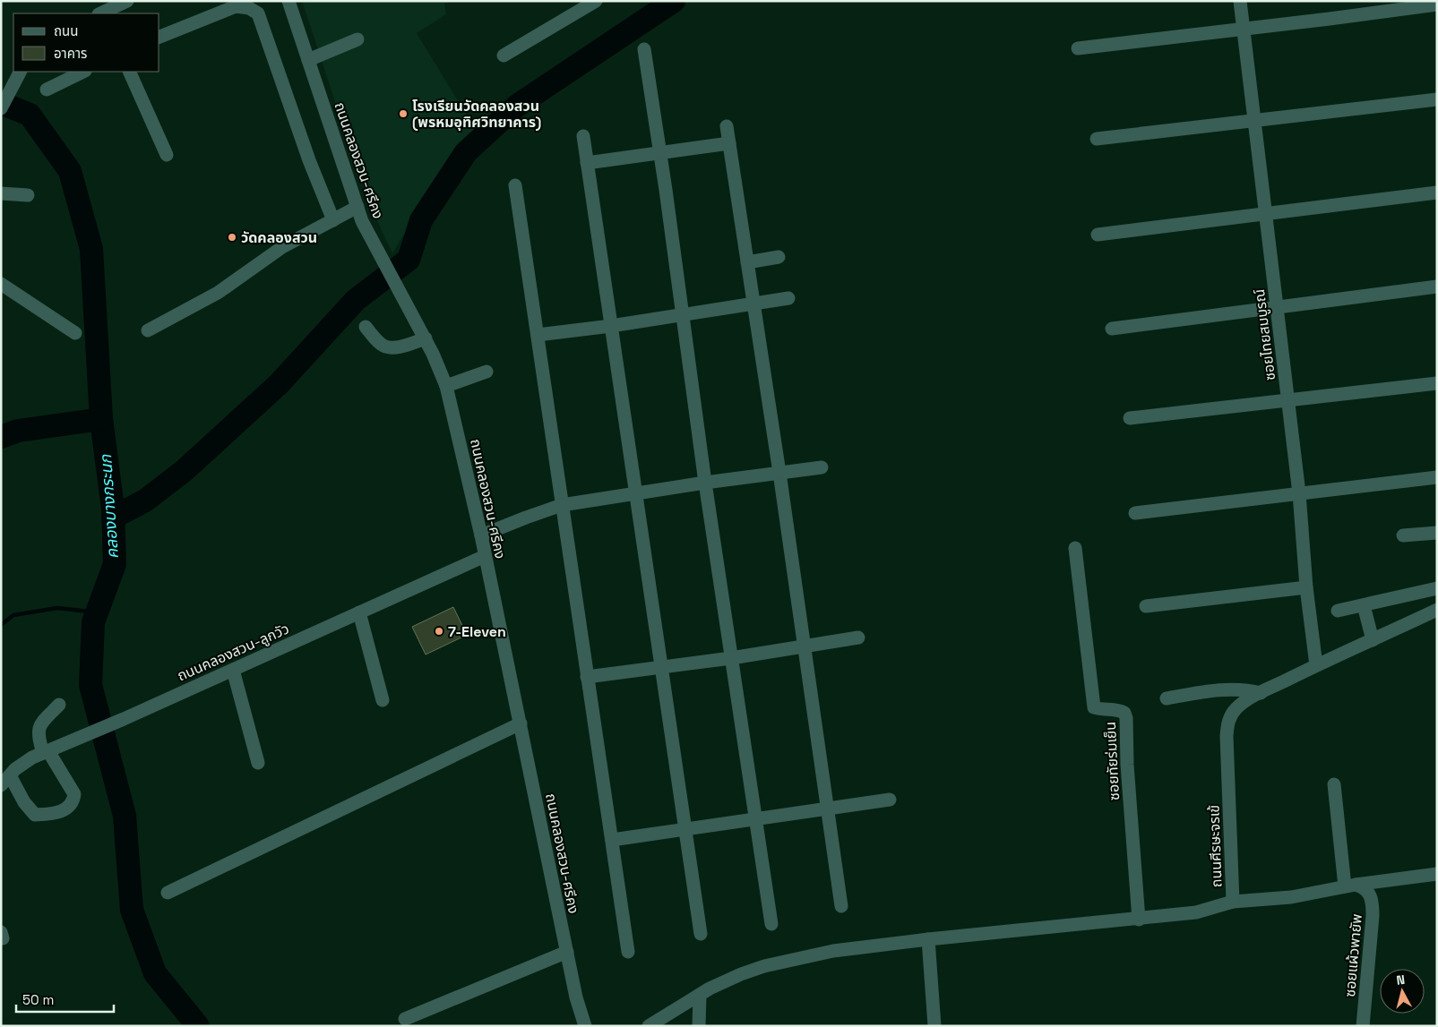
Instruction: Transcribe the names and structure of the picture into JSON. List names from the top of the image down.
{
  "streets": {
    "street": [
      "ถนนคลองสวน-ศรีคง",
      "ซอยไทยสมบูรณ์",
      "ถนนคลองสวน-ลูกวัว",
      "ซอยทัยร่มเย็น",
      "ถนนศีรษะจรเข้",
      "ซอยแผ้วพายัพ"
    ]
  },
  "crossings": [
    ["ถนนคลองสวน-ศรีคง", "ถนนคลองสวน-ลูกวัว"],
    ["ซอยไทยสมบูรณ์", "ถนนศีรษะจรเข้"],
    ["ซอยทัยร่มเย็น", "ถนนศีรษะจรเข้"]
  ],
  "water": ["คลองบางกระนก"],
  "places": ["โรงเรียนวัดคลองสวน (พรหมอุทิศวิทยาคาร)", "วัดคลองสวน", "7-Eleven"],
  "legend": ["ถนน", "อาคาร"],
  "scale_bar": "50 m",
  "north": "top"
}
